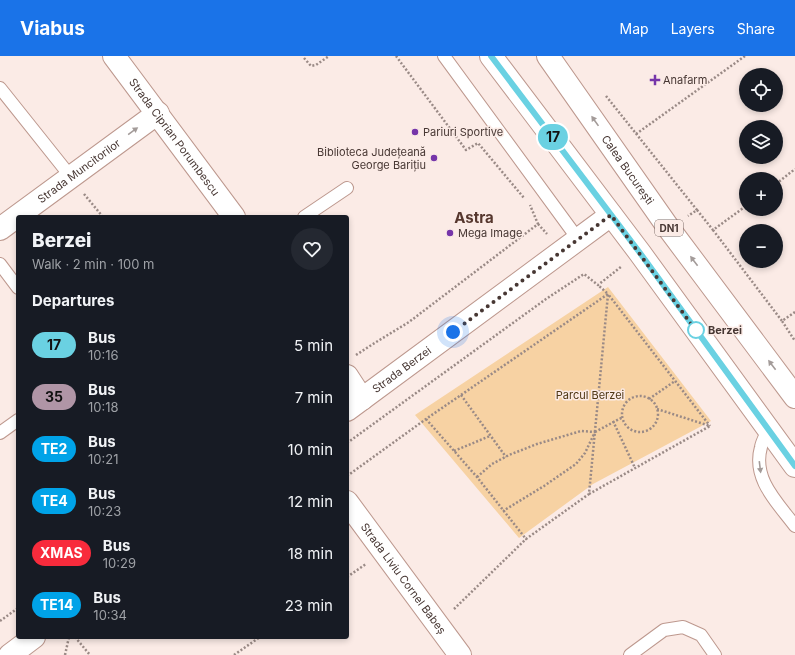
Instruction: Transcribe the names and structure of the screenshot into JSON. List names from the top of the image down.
{
  "streets": {
    "street": [
      "Strada Ciprian Porumbescu",
      "Calea București",
      "Strada Muncitorilor",
      "DN1",
      "Strada Berzei",
      "Strada Liviu Cornel Babeș"
    ]
  },
  "crossings": [
    ["Strada Ciprian Porumbescu", "Strada Muncitorilor"]
  ],
  "one_way": ["Strada Muncitorilor"],
  "districts": ["Astra"],
  "parks": ["Parcul Berzei"],
  "places": {
    "health": ["Anafarm"],
    "other": [
      "Pariuri Sportive",
      "Biblioteca Județeană George Barițiu",
      "Mega Image",
      "Berzei"
    ]
  },
  "lines": ["bus line 17"],
  "page": {
    "header": "Viabus",
    "nav": ["Map", "Layers", "Share"],
    "on_map": "17",
    "map_buttons": ["+", "−"],
    "heading": [
      ["Berzei", "Walk · 2 min · 100 m"],
      "Departures"
    ],
    "list": [
      {
        "mark": "17",
        "name": "Bus",
        "note": "10:16",
        "value": "5 min"
      },
      {
        "mark": "35",
        "name": "Bus",
        "note": "10:18",
        "value": "7 min"
      },
      {
        "mark": "TE2",
        "name": "Bus",
        "note": "10:21",
        "value": "10 min"
      },
      {
        "mark": "TE4",
        "name": "Bus",
        "note": "10:23",
        "value": "12 min"
      },
      {
        "mark": "XMAS",
        "name": "Bus",
        "note": "10:29",
        "value": "18 min"
      },
      {
        "mark": "TE14",
        "name": "Bus",
        "note": "10:34",
        "value": "23 min"
      }
    ]
  }
}
